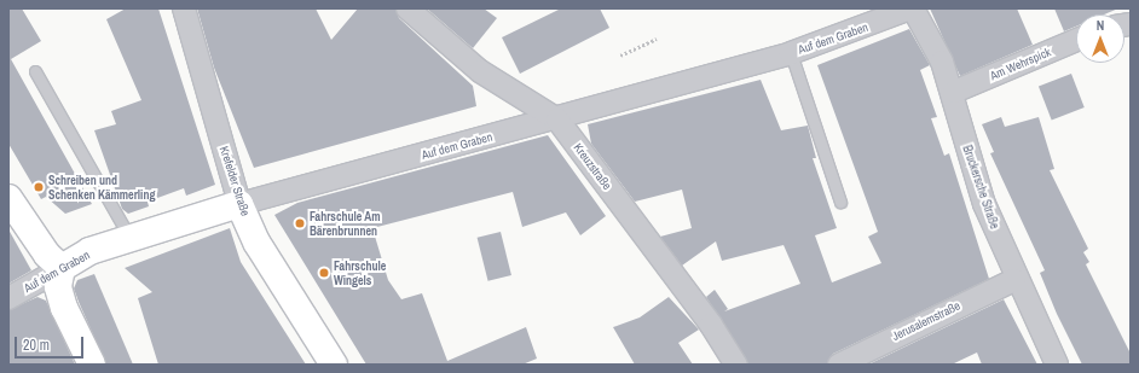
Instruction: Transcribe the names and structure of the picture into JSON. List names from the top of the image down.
{
  "streets": {
    "street": [
      "Auf dem Graben",
      "Am Wehrspick",
      "Kreuzstraße",
      "Krefelder Straße",
      "Bruckersche Straße",
      "Jerusalemstraße"
    ]
  },
  "crossings": [
    ["Auf dem Graben", "Kreuzstraße"],
    ["Auf dem Graben", "Krefelder Straße"],
    ["Auf dem Graben", "Bruckersche Straße"],
    ["Am Wehrspick", "Bruckersche Straße"],
    ["Bruckersche Straße", "Jerusalemstraße"]
  ],
  "places": ["Schreiben und Schenken Kämmerling", "Fahrschule Am Bärenbrunnen", "Fahrschule Wingels"],
  "scale_bar": "20 m",
  "north": "top"
}
